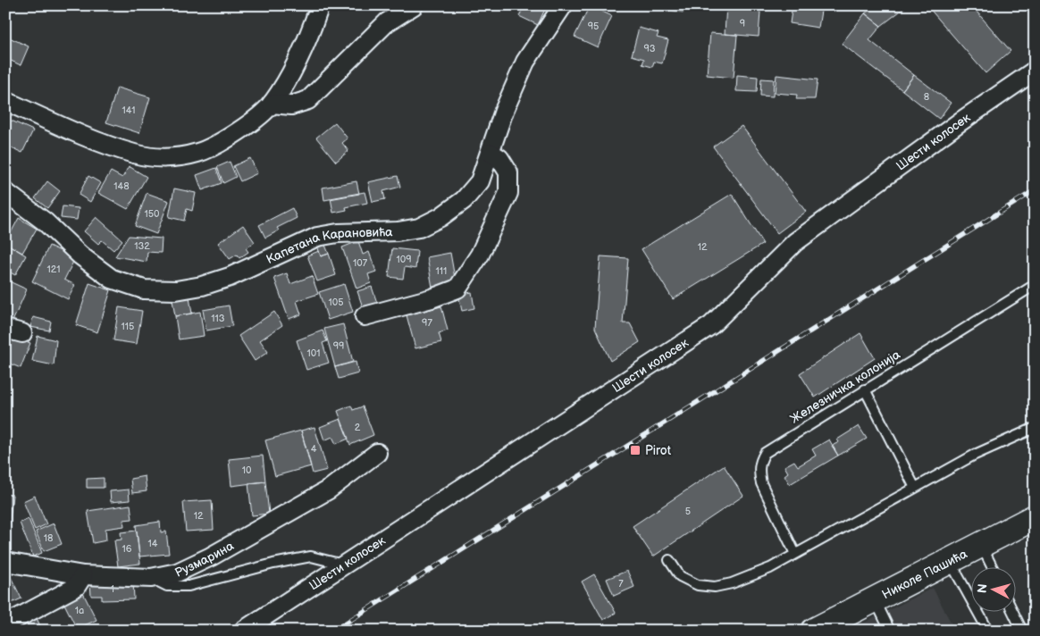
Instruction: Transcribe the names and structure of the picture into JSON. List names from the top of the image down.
{
  "streets": {
    "main road": ["Николе Пашића"],
    "street": ["Шести колосек", "Капетана Карановића", "Рузмарина"],
    "lane": ["Железничка колонија"]
  },
  "places": {
    "transit": ["Pirot"]
  },
  "house_numbers": [
    "9",
    "95",
    "93",
    "8",
    "141",
    "148",
    "150",
    "132",
    "12",
    "109",
    "107",
    "121",
    "111",
    "105",
    "113",
    "97",
    "115",
    "99",
    "101",
    "2",
    "4",
    "10",
    "5",
    "12",
    "18",
    "14",
    "16",
    "7",
    "1",
    "1a"
  ],
  "north": "left"
}
